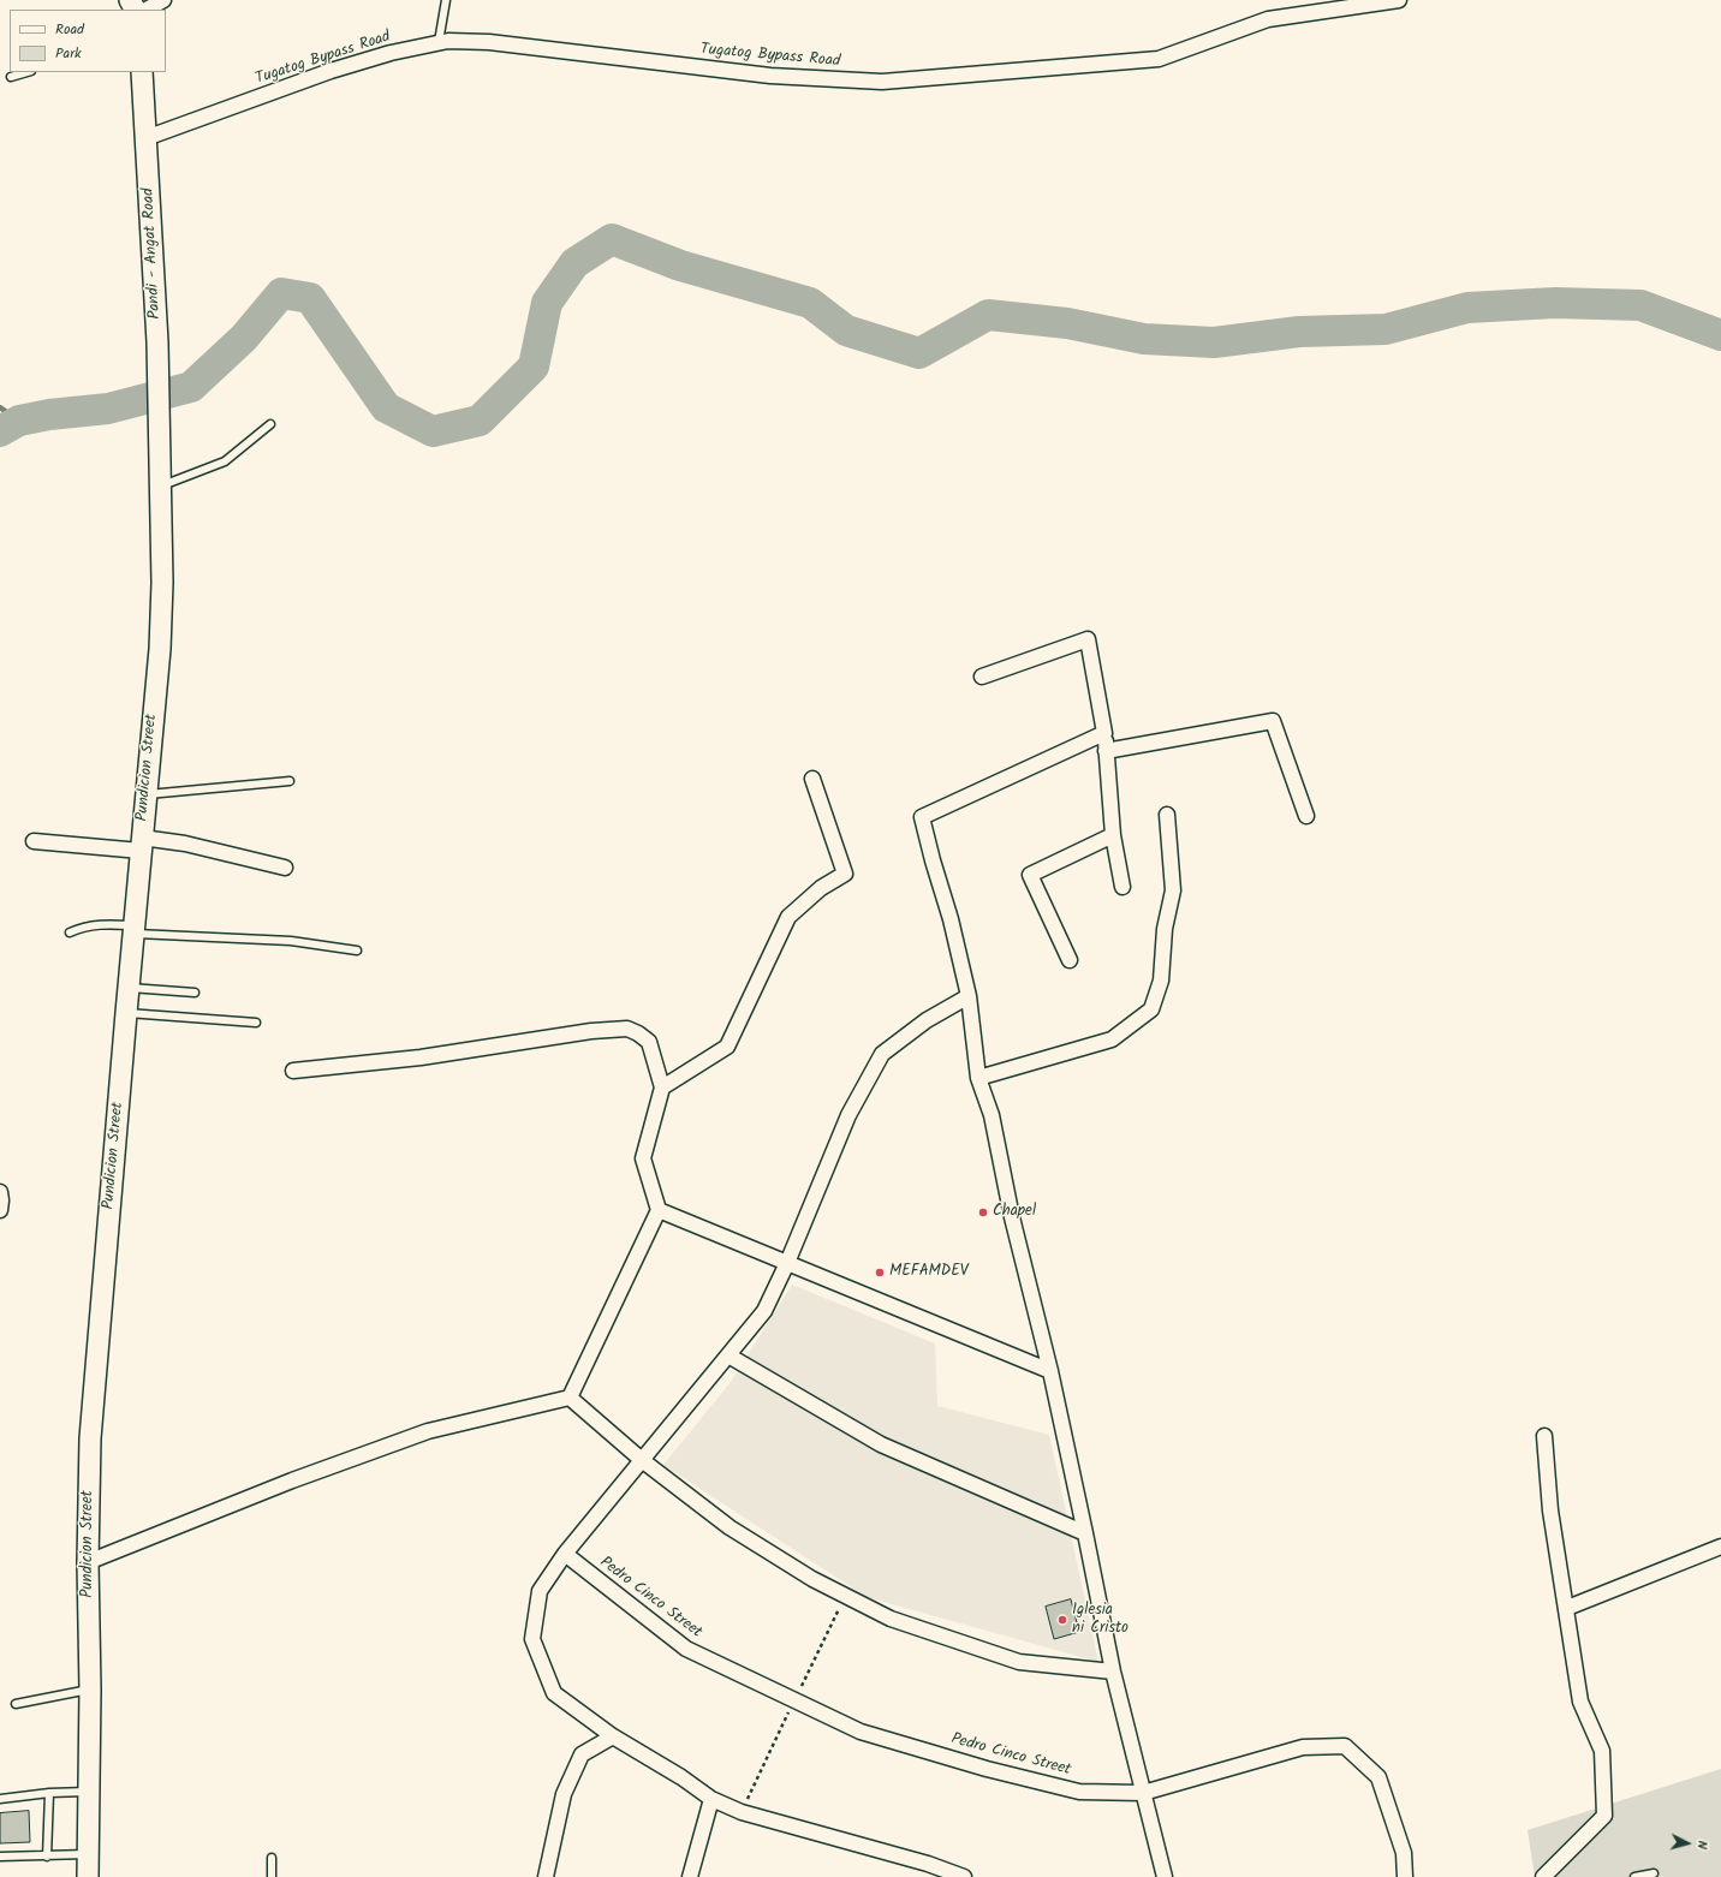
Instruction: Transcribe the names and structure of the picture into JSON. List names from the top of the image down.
{
  "streets": {
    "main road": ["Pandi - Angat Road", "Pundicion Street"],
    "street": ["Tugatog Bypass Road", "Pedro Cinco Street"]
  },
  "crossings": [
    ["Tugatog Bypass Road", "Pandi - Angat Road"],
    ["Pandi - Angat Road", "Pundicion Street"]
  ],
  "places": ["Chapel", "MEFAMDEV", "Iglesia ni Cristo"],
  "legend": ["Road", "Park"],
  "north": "right"
}
